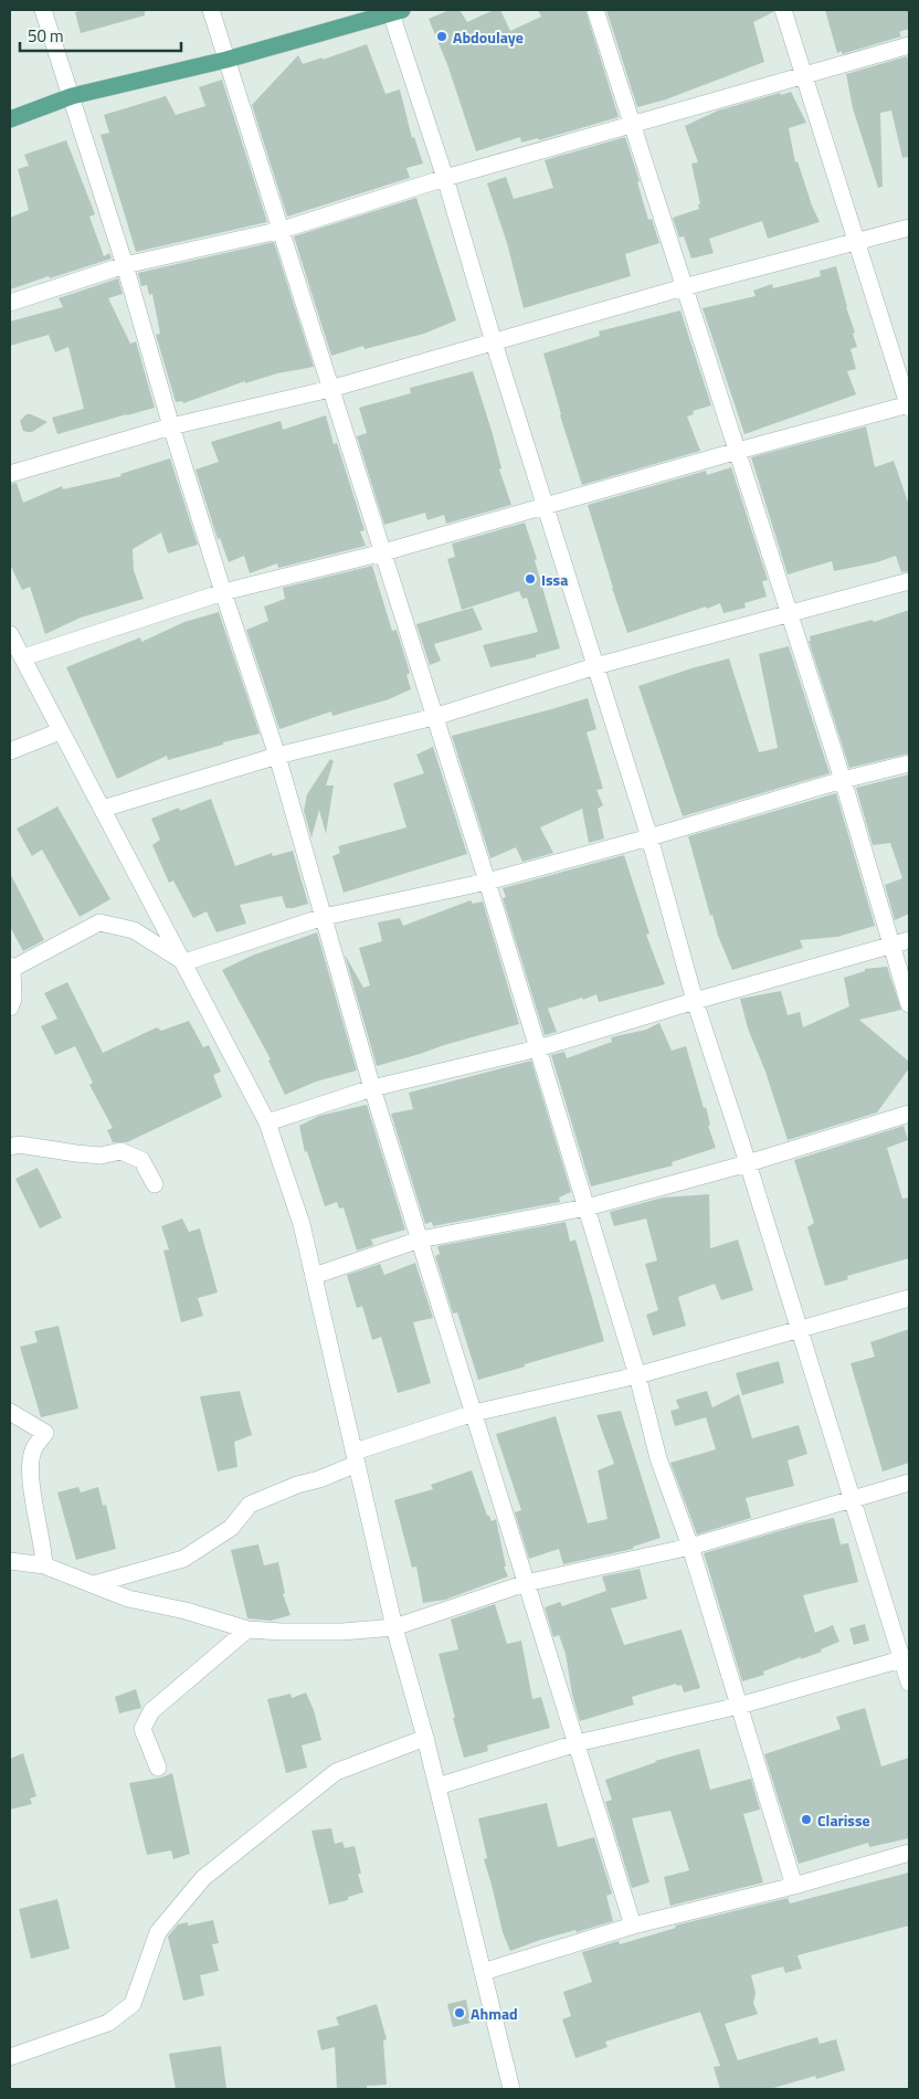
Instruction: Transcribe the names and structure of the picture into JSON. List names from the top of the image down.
{
  "places": [
    "Abdoulaye",
    "Issa",
    "Clarisse",
    "Ahmad"
  ],
  "scale_bar": "50 m"
}
